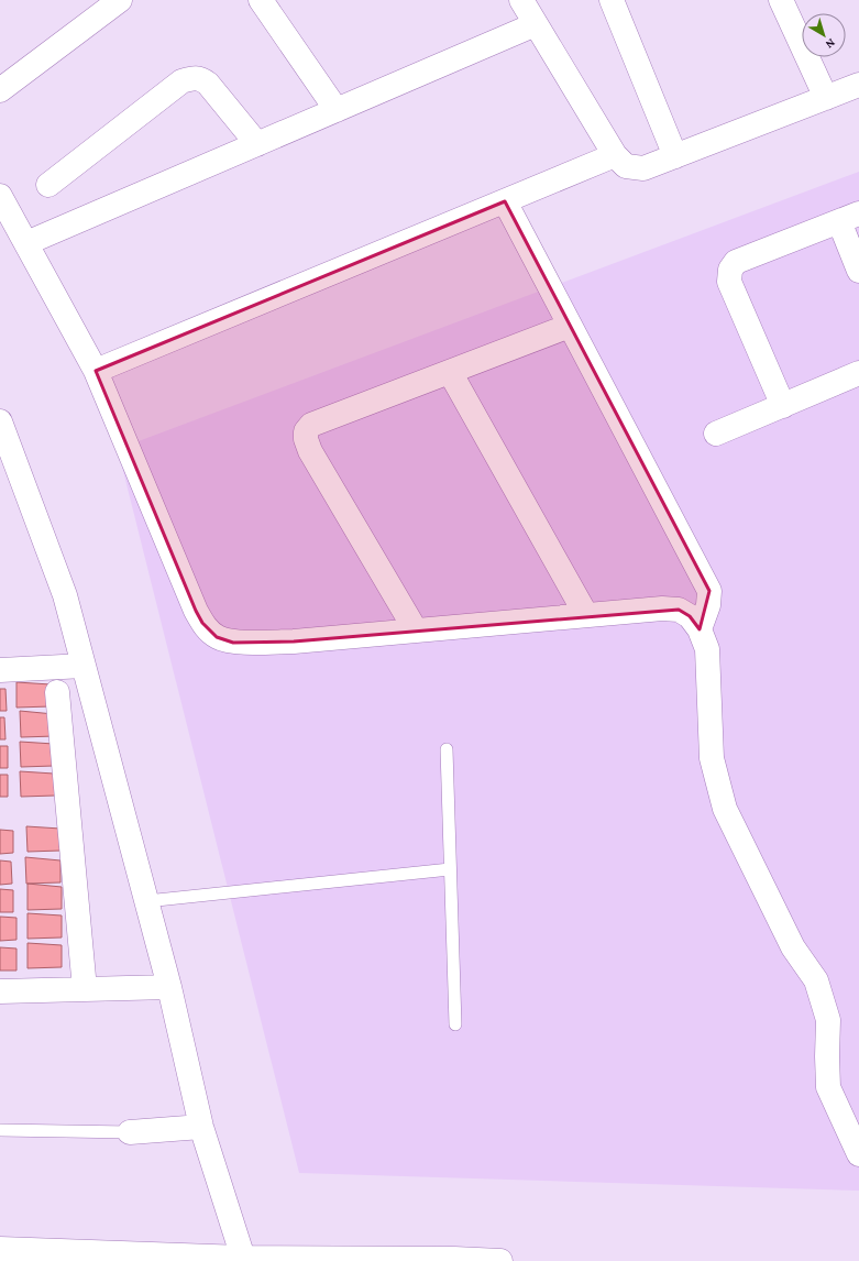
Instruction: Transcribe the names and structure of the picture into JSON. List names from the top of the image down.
{
  "north": "bottom right"
}
